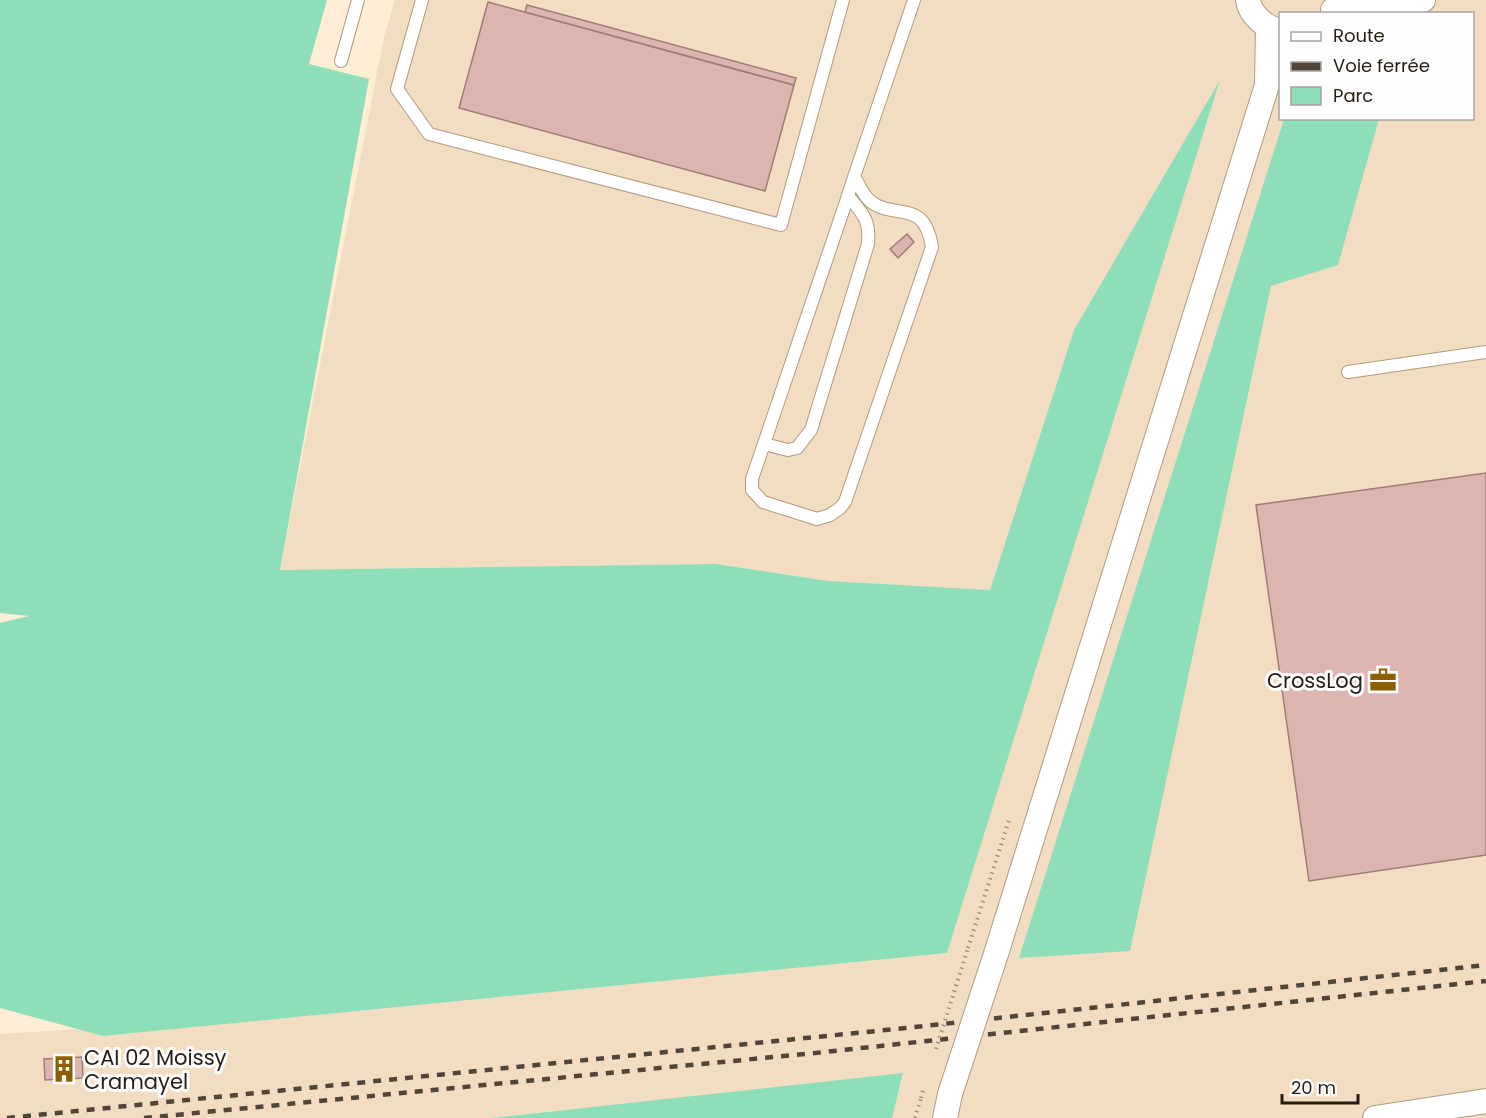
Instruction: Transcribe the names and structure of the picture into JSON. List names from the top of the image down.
{
  "places": {
    "office": ["CrossLog"],
    "building": ["CAI 02 Moissy Cramayel"]
  },
  "legend": ["Route", "Voie ferrée", "Parc"],
  "scale_bar": "20 m"
}
